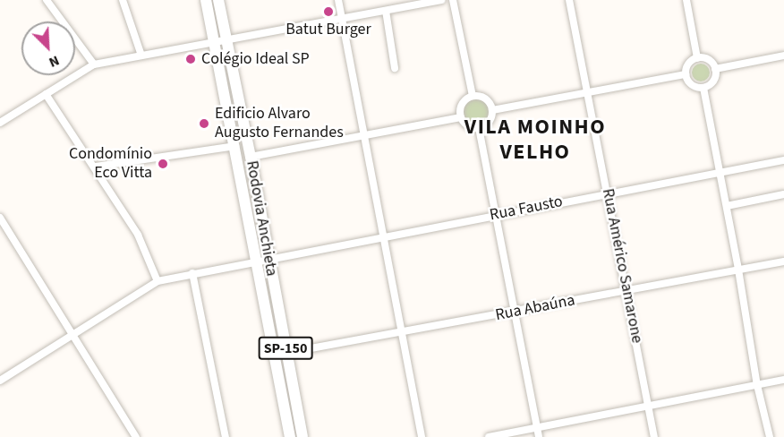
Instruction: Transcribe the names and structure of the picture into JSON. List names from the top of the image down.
{
  "streets": {
    "highway": ["Rodovia Anchieta", "SP-150"],
    "street": ["Rua Fausto", "Rua Américo Samarone", "Rua Abaúna"]
  },
  "crossings": [
    ["Rua Fausto", "Rodovia Anchieta"],
    ["Rua Fausto", "Rua Américo Samarone"],
    ["Rodovia Anchieta", "Rua Abaúna"],
    ["Rua Américo Samarone", "Rua Abaúna"]
  ],
  "districts": ["VILA MOINHO VELHO"],
  "places": [
    "Batut Burger",
    "Colégio Ideal SP",
    "Edificio Alvaro Augusto Fernandes",
    "Condomínio Eco Vitta"
  ],
  "north": "bottom right"
}
